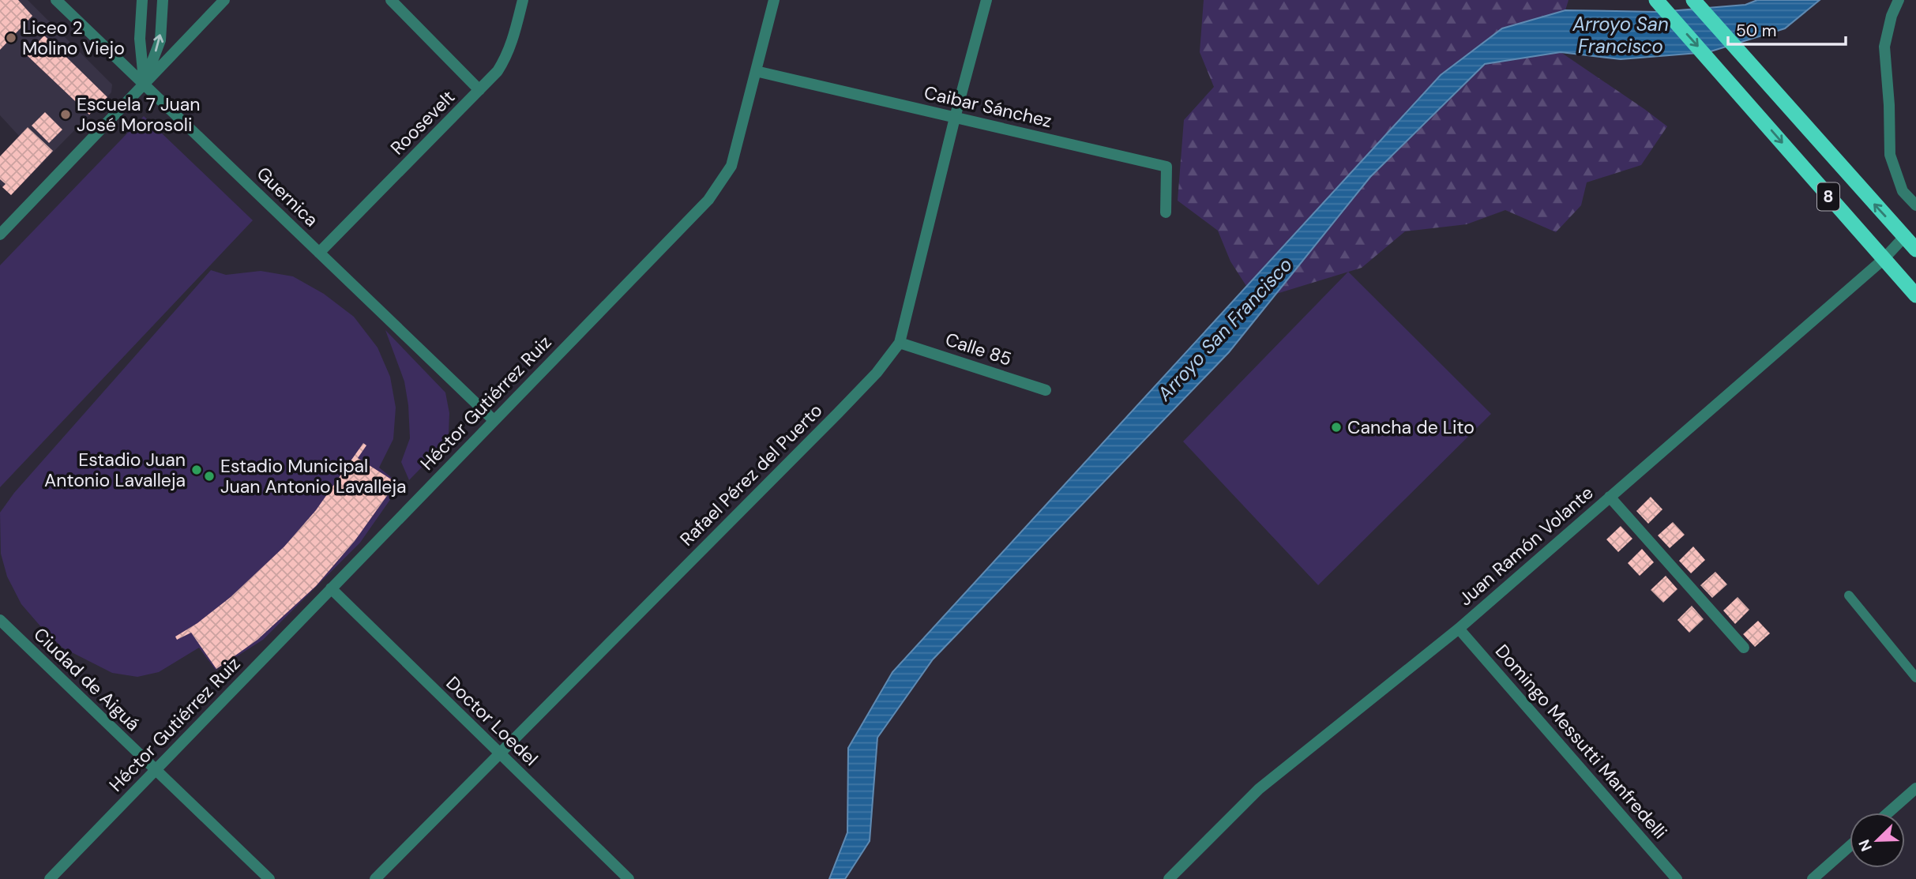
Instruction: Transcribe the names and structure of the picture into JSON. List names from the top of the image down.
{
  "streets": {
    "highway": ["8"],
    "street": [
      "Caibar Sánchez",
      "Roosevelt",
      "Guernica",
      "Calle 85",
      "Héctor Gutiérrez Ruiz",
      "Rafael Pérez del Puerto",
      "Juan Ramón Volante",
      "Ciudad de Aiguá",
      "Doctor Loedel",
      "Domingo Messutti Manfredelli"
    ]
  },
  "crossings": [
    ["Caibar Sánchez", "Héctor Gutiérrez Ruiz"],
    ["Caibar Sánchez", "Rafael Pérez del Puerto"],
    ["Roosevelt", "Guernica"],
    ["Guernica", "Héctor Gutiérrez Ruiz"],
    ["8", "Juan Ramón Volante"],
    ["Calle 85", "Rafael Pérez del Puerto"],
    ["Héctor Gutiérrez Ruiz", "Ciudad de Aiguá"],
    ["Héctor Gutiérrez Ruiz", "Doctor Loedel"],
    ["Rafael Pérez del Puerto", "Doctor Loedel"],
    ["Juan Ramón Volante", "Domingo Messutti Manfredelli"]
  ],
  "water": ["Arroyo San Francisco"],
  "places": [
    "Liceo 2 Molino Viejo",
    "Escuela 7 Juan José Morosoli",
    "Cancha de Lito",
    "Estadio Juan Antonio Lavalleja",
    "Estadio Municipal Juan Antonio Lavalleja"
  ],
  "scale_bar": "50 m",
  "north": "bottom left"
}
